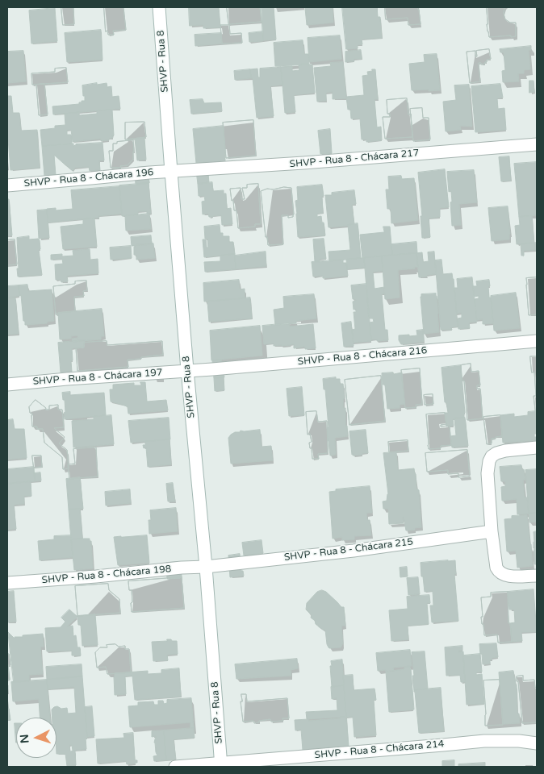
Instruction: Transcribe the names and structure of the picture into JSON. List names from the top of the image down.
{
  "streets": {
    "street": [
      "SHVP - Rua 8",
      "SHVP - Rua 8 - Chácara 217",
      "SHVP - Rua 8 - Chácara 196",
      "SHVP - Rua 8 - Chácara 216",
      "SHVP - Rua 8 - Chácara 197",
      "SHVP - Rua 8 - Chácara 215",
      "SHVP - Rua 8 - Chácara 198",
      "SHVP - Rua 8 - Chácara 214"
    ]
  },
  "crossings": [
    ["SHVP - Rua 8", "SHVP - Rua 8 - Chácara 217"],
    ["SHVP - Rua 8", "SHVP - Rua 8 - Chácara 196"],
    ["SHVP - Rua 8", "SHVP - Rua 8 - Chácara 216"],
    ["SHVP - Rua 8", "SHVP - Rua 8 - Chácara 197"],
    ["SHVP - Rua 8", "SHVP - Rua 8 - Chácara 215"],
    ["SHVP - Rua 8", "SHVP - Rua 8 - Chácara 198"],
    ["SHVP - Rua 8", "SHVP - Rua 8 - Chácara 214"],
    ["SHVP - Rua 8 - Chácara 217", "SHVP - Rua 8 - Chácara 196"],
    ["SHVP - Rua 8 - Chácara 216", "SHVP - Rua 8 - Chácara 197"],
    ["SHVP - Rua 8 - Chácara 215", "SHVP - Rua 8 - Chácara 198"]
  ],
  "north": "left"
}
